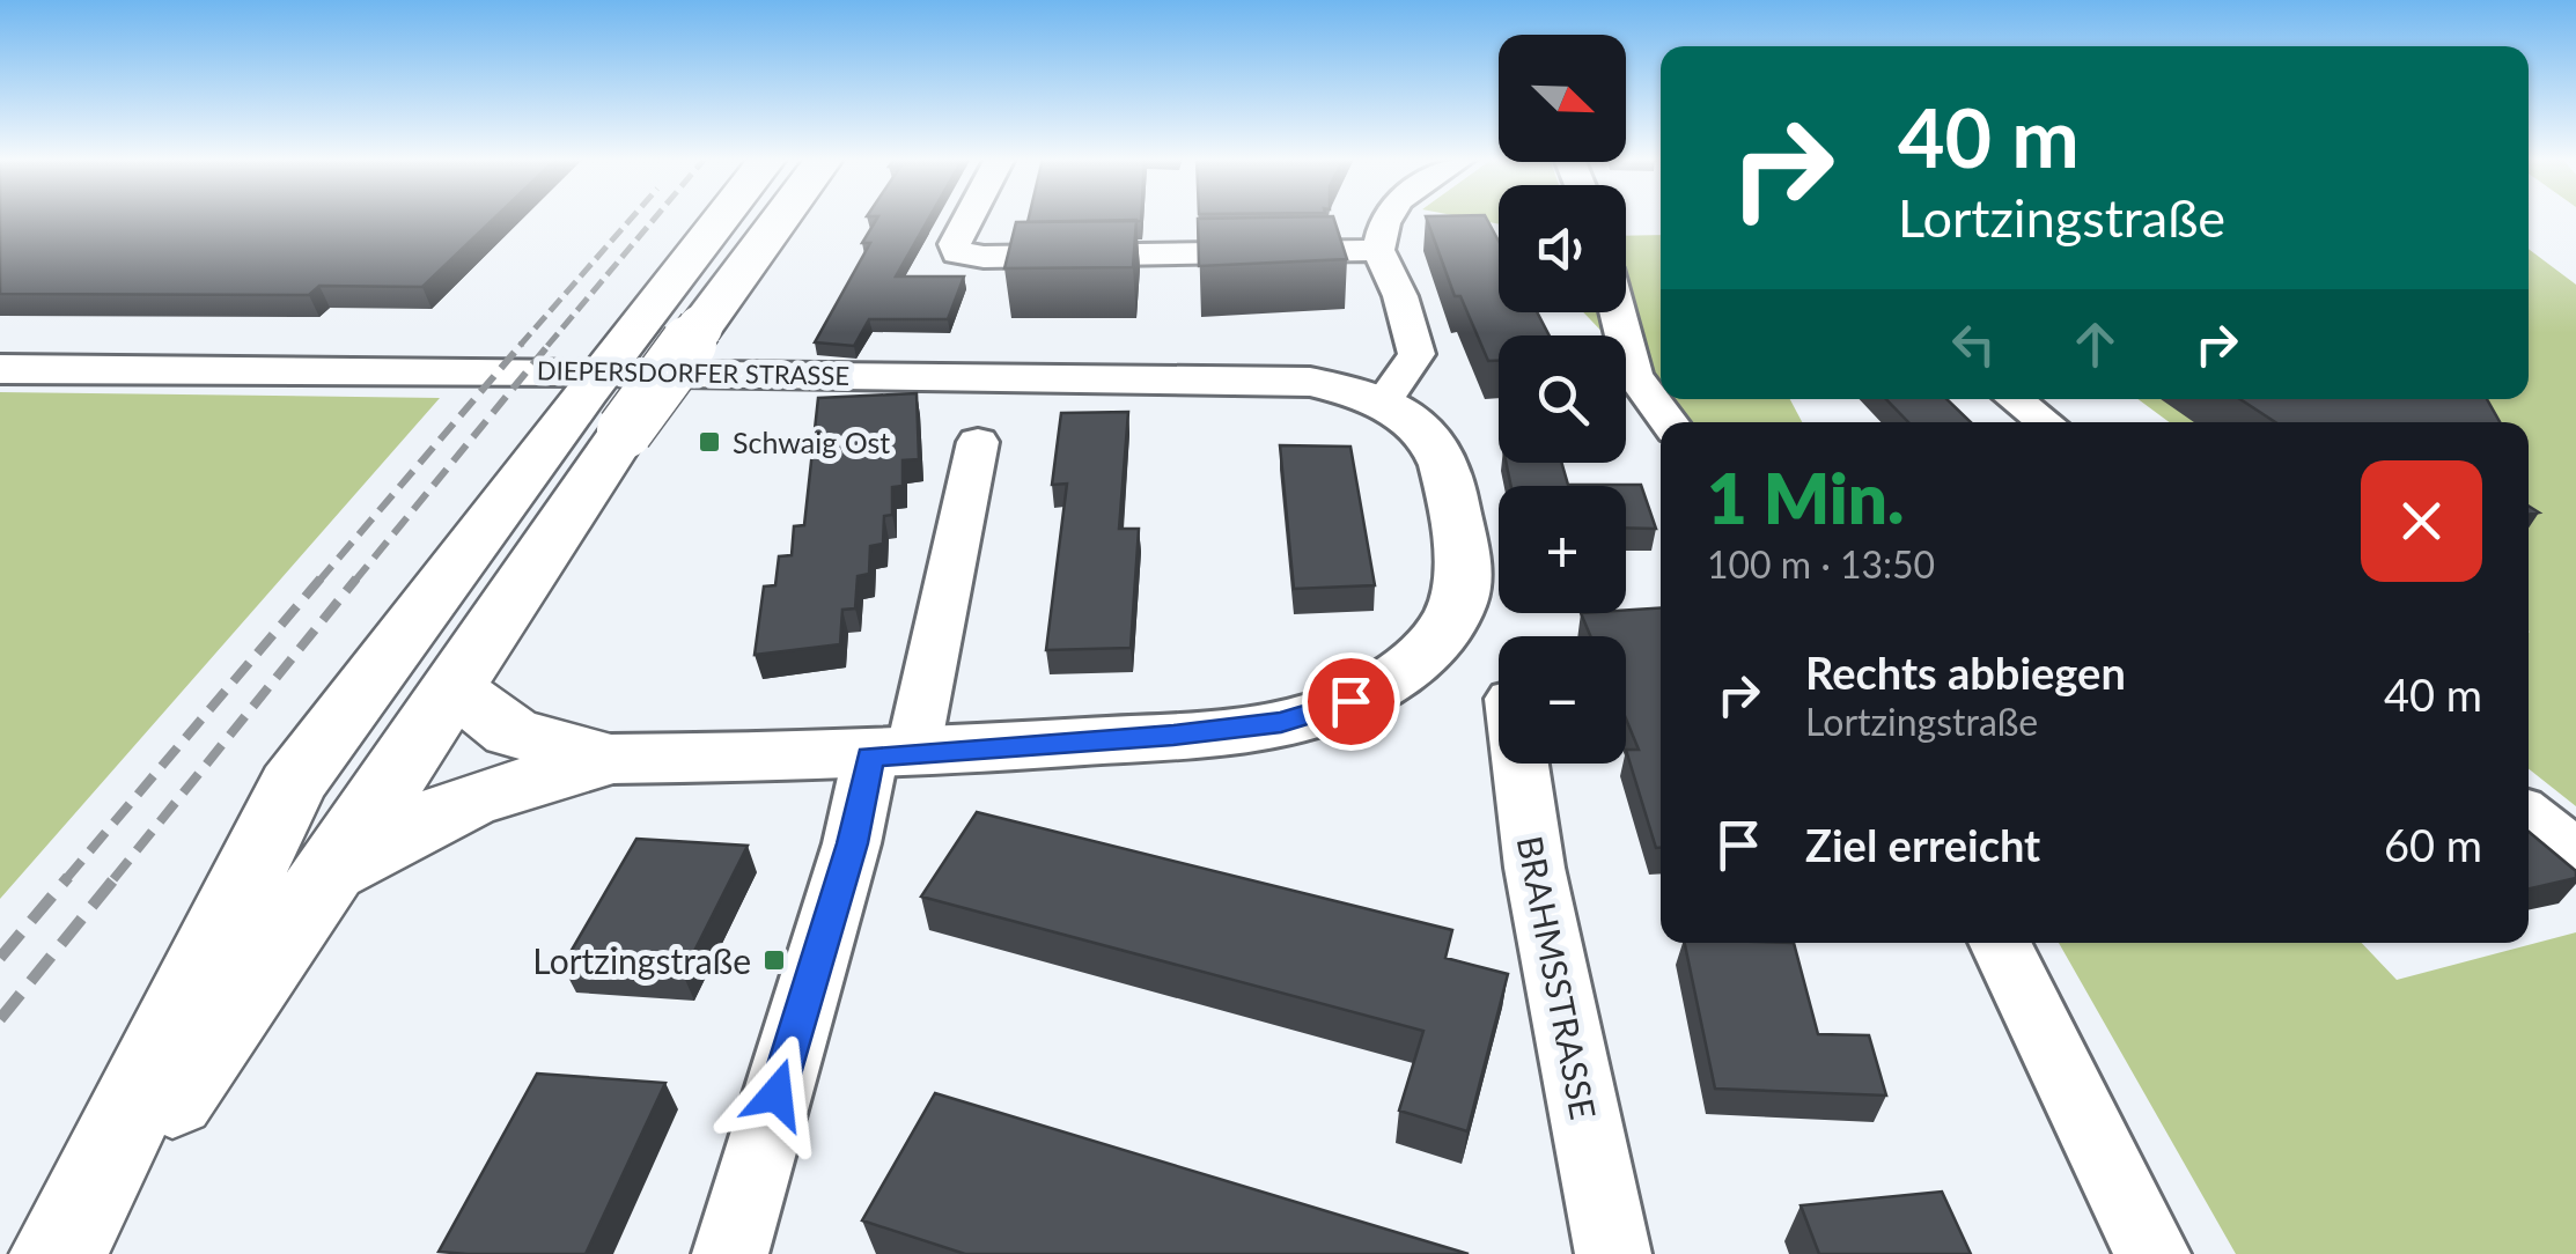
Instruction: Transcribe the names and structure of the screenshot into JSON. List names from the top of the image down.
{
  "streets": {
    "street": ["DIEPERSDORFER STRASSE", "BRAHMSSTRASSE"]
  },
  "places": {
    "transit": ["Schwaig Ost", "Lortzingstraße"]
  },
  "north": "bottom right",
  "page": {
    "map_buttons": ["+", "−"],
    "turn": ["40 m", "Lortzingstraße"],
    "heading": ["1 Min.", "100 m · 13:50"],
    "list": [
      {
        "name": "Rechts abbiegen",
        "note": "Lortzingstraße",
        "value": "40 m"
      },
      {
        "name": "Ziel erreicht",
        "value": "60 m"
      }
    ]
  }
}
